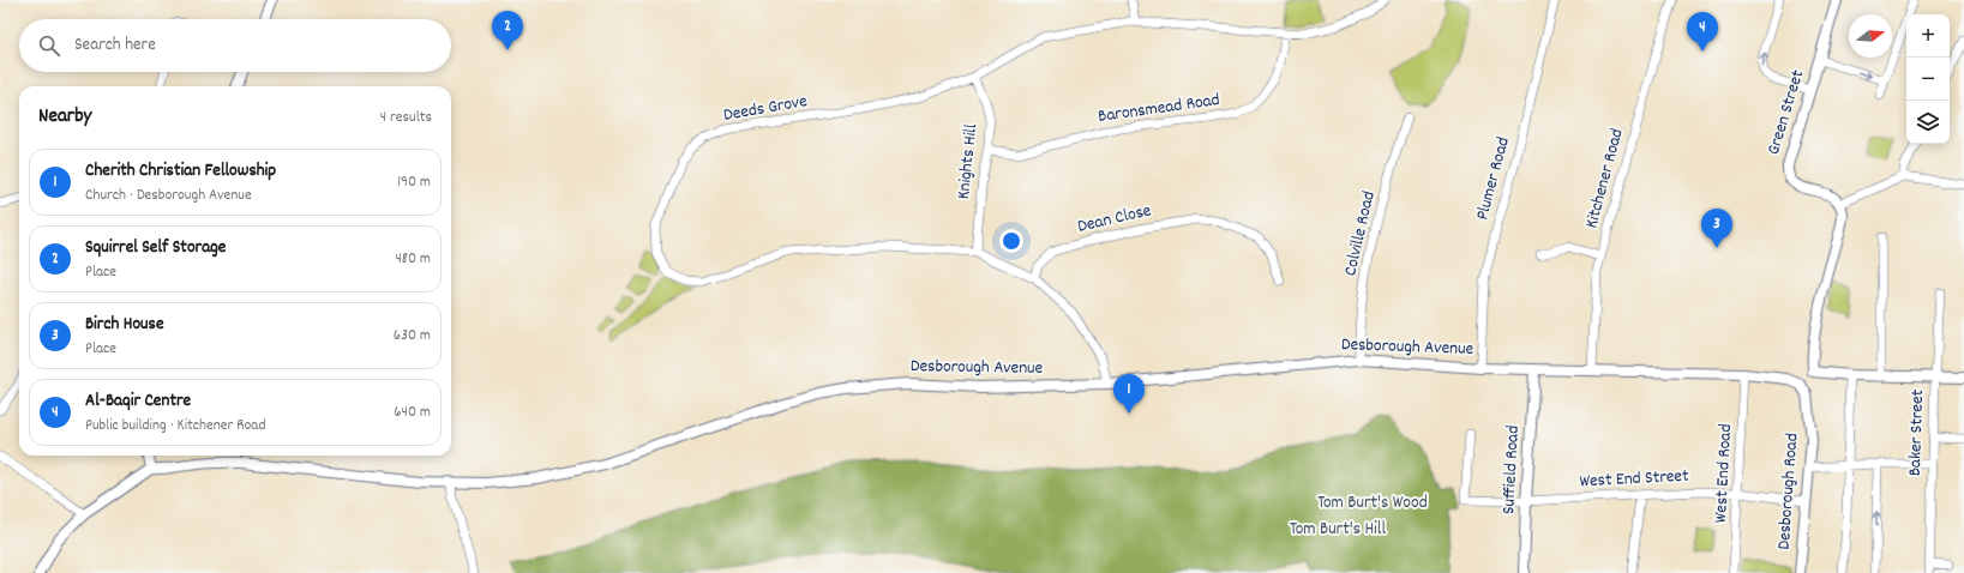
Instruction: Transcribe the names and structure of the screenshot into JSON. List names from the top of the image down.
{
  "streets": {
    "street": [
      "Deeds Grove",
      "Baronsmead Road",
      "Green Street",
      "Knights Hill",
      "Plumer Road",
      "Kitchener Road",
      "Dean Close",
      "Colville Road",
      "Desborough Avenue",
      "Baker Street",
      "Suffield Road",
      "West End Road",
      "West End Street",
      "Desborough Road"
    ]
  },
  "crossings": [
    ["Deeds Grove", "Baronsmead Road"],
    ["Deeds Grove", "Knights Hill"],
    ["Deeds Grove", "Dean Close"],
    ["Deeds Grove", "Desborough Avenue"],
    ["Baronsmead Road", "Knights Hill"],
    ["Plumer Road", "Desborough Avenue"],
    ["Kitchener Road", "Desborough Avenue"],
    ["Colville Road", "Desborough Avenue"],
    ["Desborough Avenue", "Suffield Road"],
    ["Desborough Avenue", "West End Road"],
    ["Desborough Avenue", "Desborough Road"],
    ["Suffield Road", "West End Street"],
    ["West End Road", "West End Street"],
    ["West End Street", "Desborough Road"]
  ],
  "parks": ["Tom Burt's Wood", "Tom Burt's Hill"],
  "north": "right",
  "page": {
    "pins": [
      "2",
      "4",
      "3",
      "1"
    ],
    "map_buttons": ["+", "−"],
    "search": "Search here",
    "heading": ["Nearby", "4 results"],
    "list": [
      {
        "mark": "1",
        "name": "Cherith Christian Fellowship",
        "note": "Church · Desborough Avenue",
        "value": "190 m"
      },
      {
        "mark": "2",
        "name": "Squirrel Self Storage",
        "note": "Place",
        "value": "480 m"
      },
      {
        "mark": "3",
        "name": "Birch House",
        "note": "Place",
        "value": "630 m"
      },
      {
        "mark": "4",
        "name": "Al-Baqir Centre",
        "note": "Public building · Kitchener Road",
        "value": "640 m"
      }
    ]
  }
}
